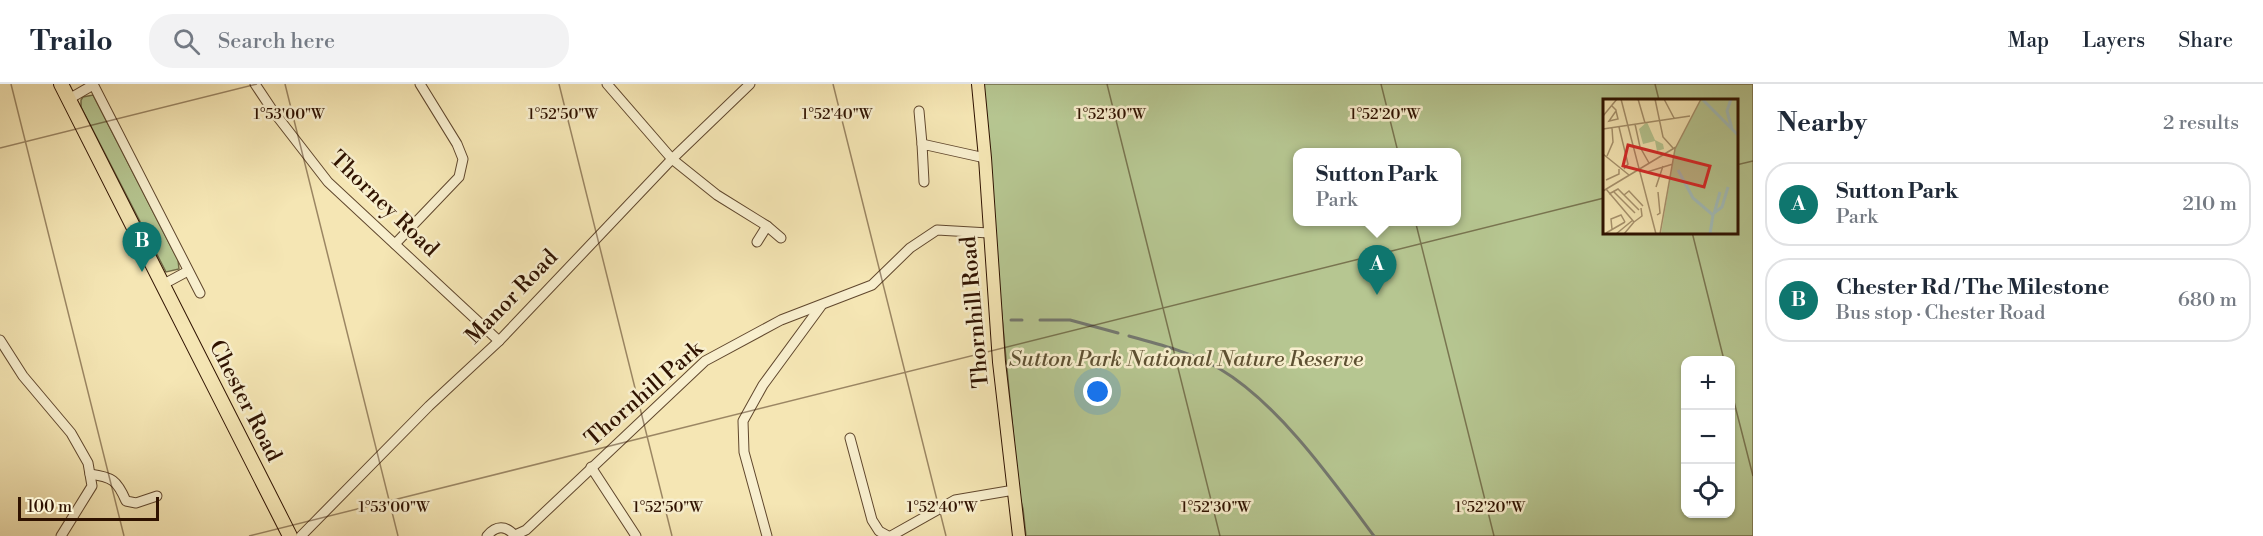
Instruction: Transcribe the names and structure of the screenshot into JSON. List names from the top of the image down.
{
  "streets": {
    "highway": ["Chester Road"],
    "main road": ["Thornhill Road"],
    "street": ["Thorney Road", "Manor Road", "Thornhill Park"]
  },
  "crossings": [
    ["Thorney Road", "Manor Road"],
    ["Thornhill Road", "Thornhill Park"]
  ],
  "parks": ["Sutton Park National Nature Reserve"],
  "scale_bar": "100 m",
  "page": {
    "header": "Trailo",
    "search": "Search here",
    "nav": ["Map", "Layers", "Share"],
    "heading": ["Nearby", "2 results"],
    "popup": ["Sutton Park", "Park"],
    "list": [
      {
        "mark": "A",
        "name": "Sutton Park",
        "note": "Park",
        "value": "210 m"
      },
      {
        "mark": "B",
        "name": "Chester Rd / The Milestone",
        "note": "Bus stop · Chester Road",
        "value": "680 m"
      }
    ],
    "pins": ["B", "A"],
    "map_buttons": ["+", "−"],
    "scale": "100 m"
  },
  "coordinates": [
    "1°53'00\"W",
    "1°52'50\"W",
    "1°52'40\"W",
    "1°52'30\"W",
    "1°52'20\"W"
  ]
}
